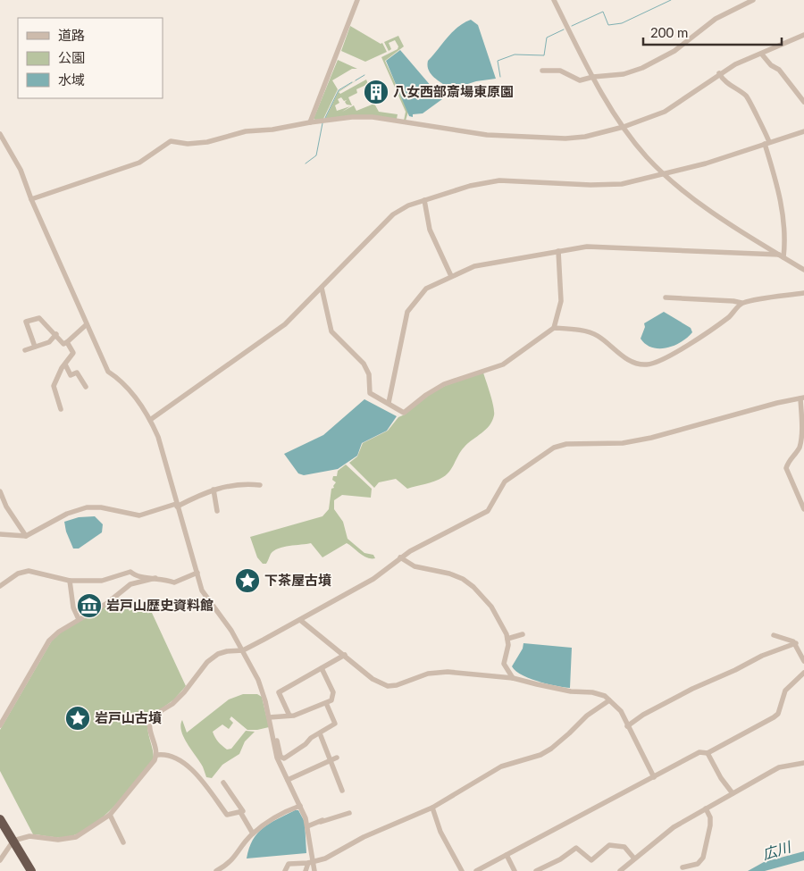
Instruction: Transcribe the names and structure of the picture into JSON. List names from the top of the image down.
{
  "water": ["広川"],
  "places": {
    "building": ["八女西部斎場東原園"],
    "place": ["下茶屋古墳", "岩戸山古墳"],
    "museum": ["岩戸山歴史資料館"]
  },
  "legend": ["道路", "公園", "水域"],
  "scale_bar": "200 m"
}
